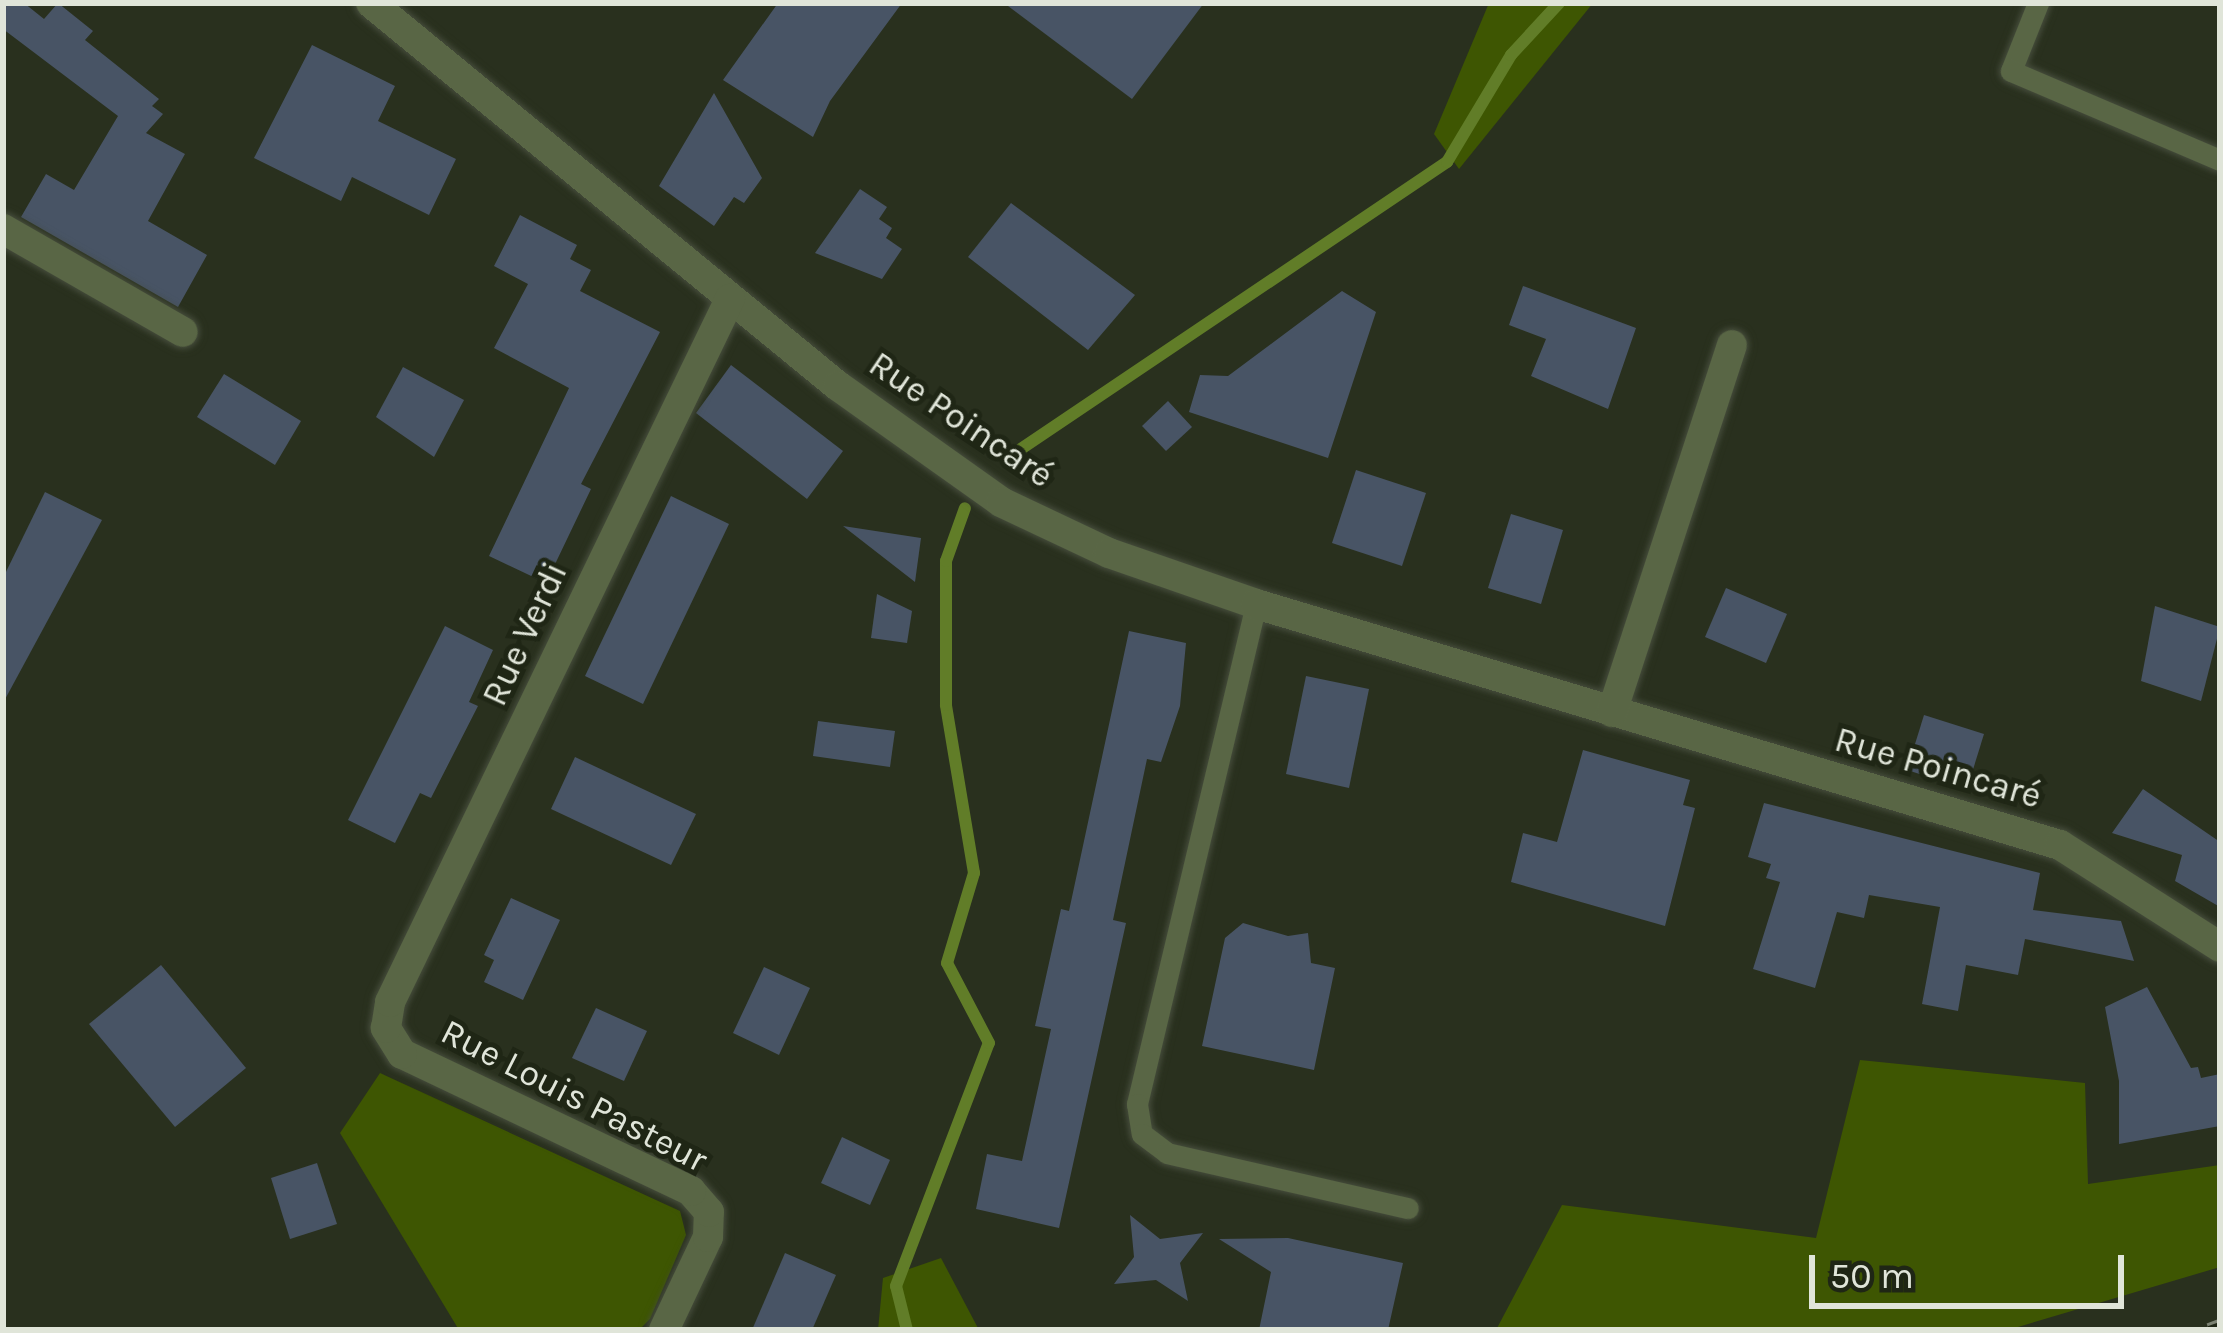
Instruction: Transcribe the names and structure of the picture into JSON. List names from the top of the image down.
{
  "streets": {
    "street": ["Rue Poincaré", "Rue Verdi", "Rue Louis Pasteur"]
  },
  "crossings": [
    ["Rue Poincaré", "Rue Verdi"],
    ["Rue Verdi", "Rue Louis Pasteur"]
  ],
  "scale_bar": "50 m"
}
